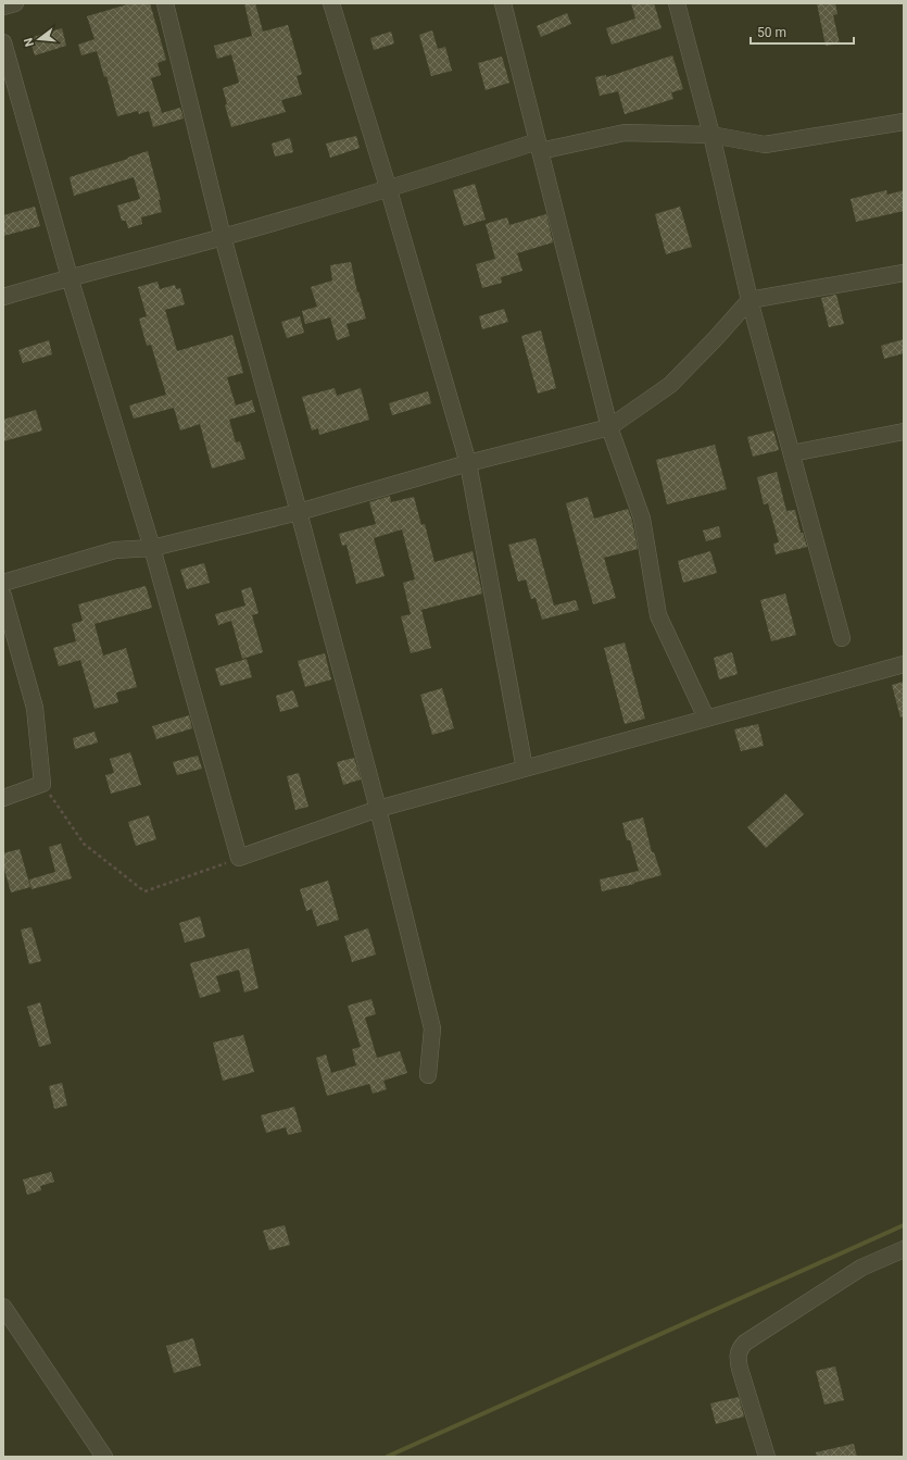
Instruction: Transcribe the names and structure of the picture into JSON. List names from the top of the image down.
{
  "scale_bar": "50 m",
  "north": "left"
}
